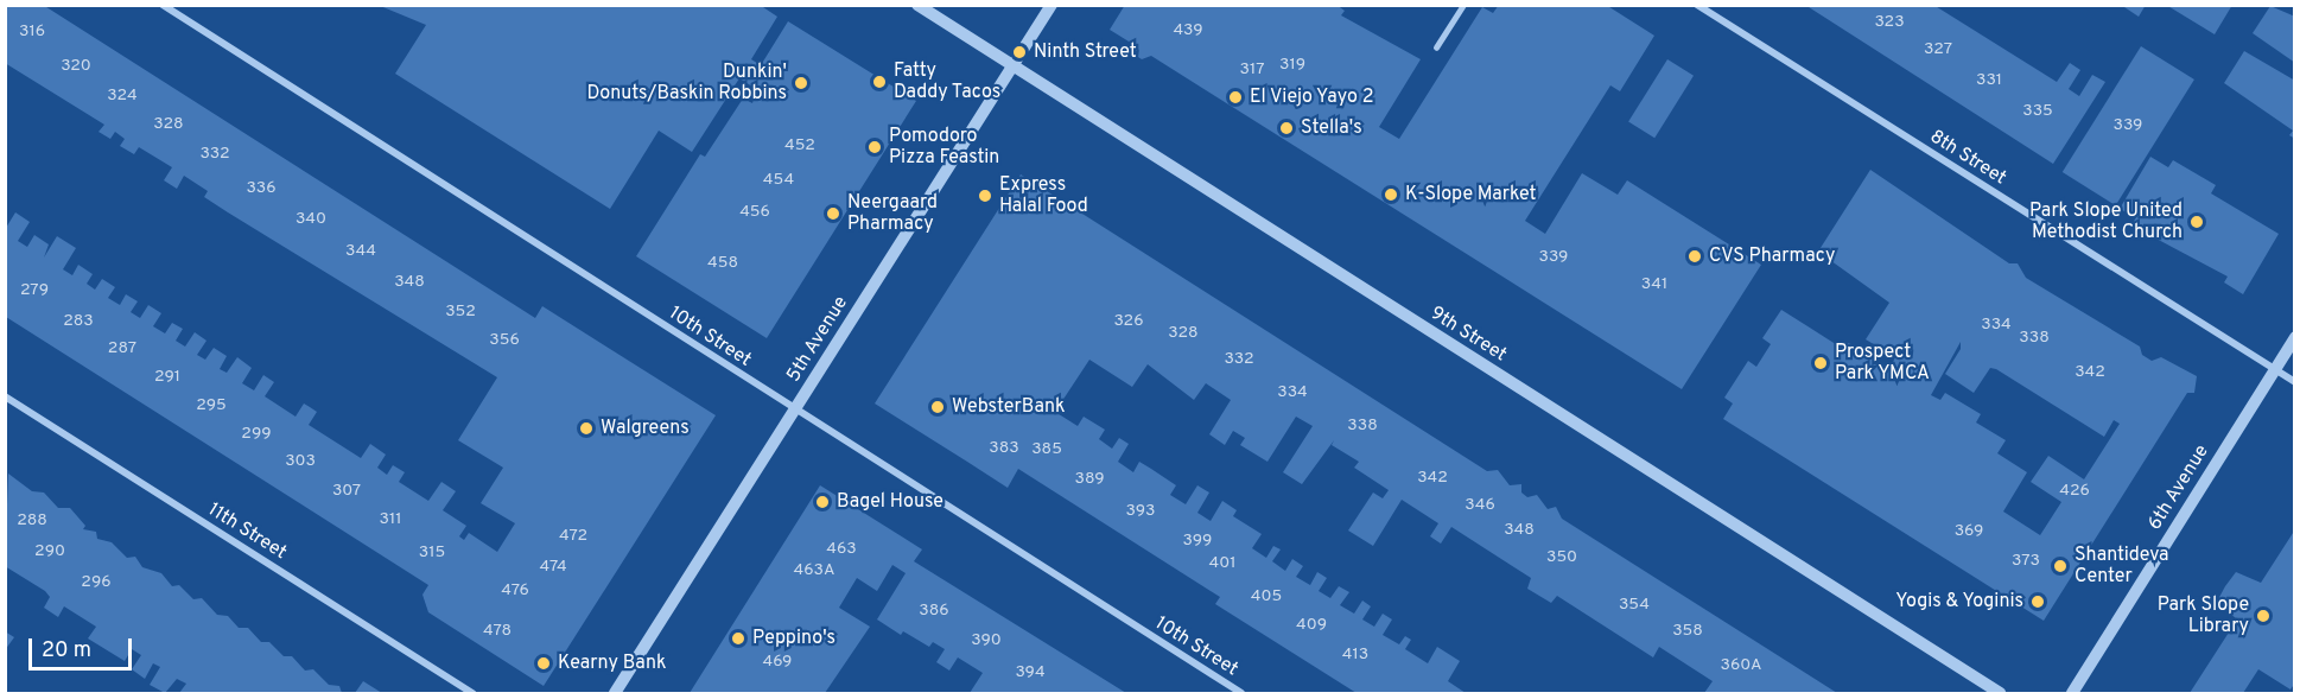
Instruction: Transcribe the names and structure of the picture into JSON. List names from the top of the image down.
{
  "streets": {
    "street": [
      "8th Street",
      "9th Street",
      "10th Street",
      "5th Avenue",
      "6th Avenue",
      "11th Street"
    ]
  },
  "crossings": [
    ["8th Street", "6th Avenue"],
    ["9th Street", "5th Avenue"],
    ["10th Street", "5th Avenue"]
  ],
  "places": [
    "Ninth Street",
    "Fatty Daddy Tacos",
    "Dunkin' Donuts/Baskin Robbins",
    "El Viejo Yayo 2",
    "Stella's",
    "Pomodoro Pizza Feastin",
    "K-Slope Market",
    "Express Halal Food",
    "Neergaard Pharmacy",
    "Park Slope United Methodist Church",
    "CVS Pharmacy",
    "Prospect Park YMCA",
    "WebsterBank",
    "Walgreens",
    "Bagel House",
    "Shantideva Center",
    "Yogis & Yoginis",
    "Park Slope Library",
    "Peppino's",
    "Kearny Bank"
  ],
  "house_numbers": [
    "323",
    "439",
    "316",
    "327",
    "319",
    "320",
    "317",
    "331",
    "324",
    "335",
    "328",
    "339",
    "452",
    "332",
    "454",
    "336",
    "456",
    "340",
    "344",
    "339",
    "458",
    "348",
    "341",
    "279",
    "352",
    "283",
    "326",
    "334",
    "328",
    "338",
    "356",
    "287",
    "332",
    "342",
    "291",
    "334",
    "295",
    "338",
    "299",
    "383",
    "385",
    "303",
    "342",
    "389",
    "307",
    "426",
    "346",
    "393",
    "311",
    "288",
    "348",
    "369",
    "472",
    "399",
    "463",
    "290",
    "315",
    "350",
    "373",
    "401",
    "474",
    "463A",
    "296",
    "476",
    "405",
    "354",
    "386",
    "409",
    "478",
    "358",
    "390",
    "413",
    "469",
    "360A",
    "394"
  ],
  "scale_bar": "20 m"
}
